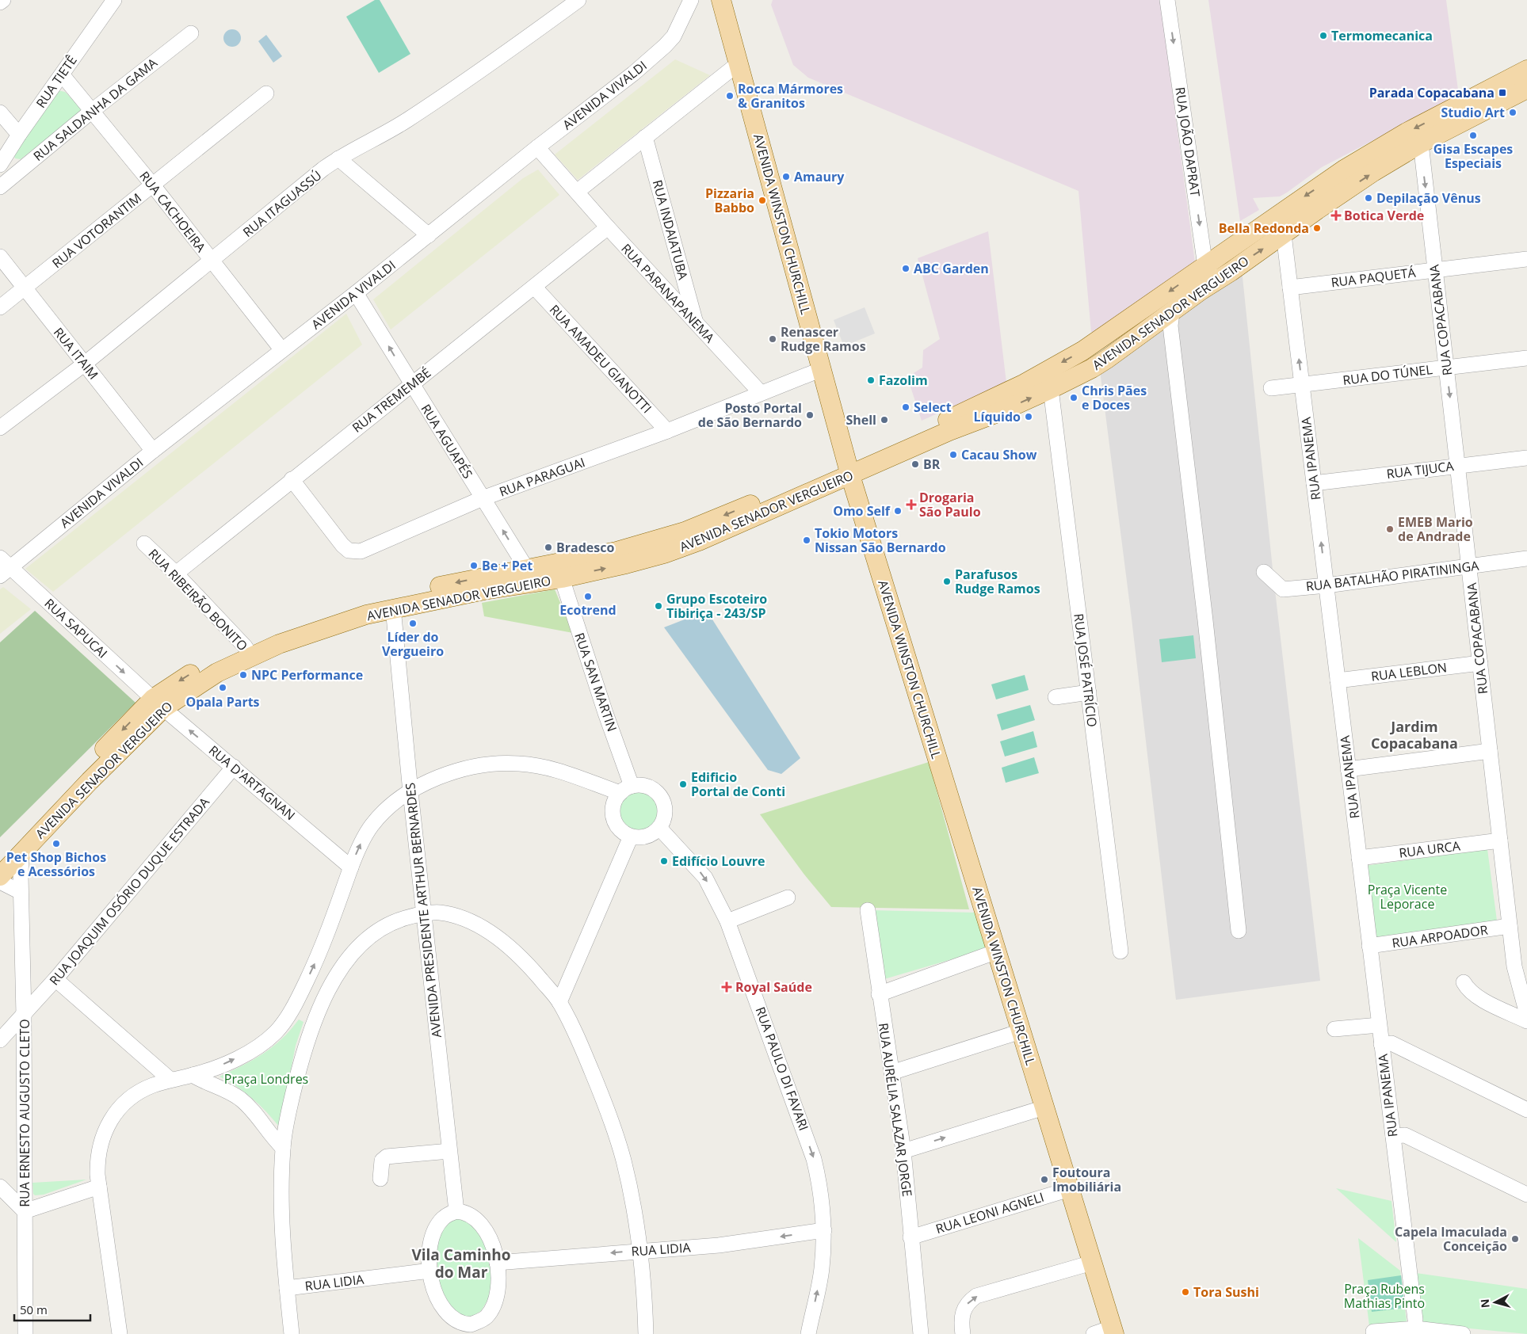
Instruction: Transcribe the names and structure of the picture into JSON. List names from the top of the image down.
{
  "streets": {
    "main road": ["AVENIDA WINSTON CHURCHILL", "AVENIDA SENADOR VERGUEIRO"],
    "street": [
      "RUA TIETÊ",
      "AVENIDA VIVALDI",
      "RUA SALDANHA DA GAMA",
      "RUA JOÃO DAPRAT",
      "RUA ITAGUASSÚ",
      "RUA CACHOEIRA",
      "RUA INDAIATUBA",
      "RUA VOTORANTIM",
      "RUA PAQUETÁ",
      "RUA PARANAPANEMA",
      "RUA COPACABANA",
      "RUA ITAIM",
      "RUA AMADEU GIANOTTI",
      "RUA DO TÚNEL",
      "RUA TREMEMBÉ",
      "RUA AGUAPÉS",
      "RUA IPANEMA",
      "RUA TIJUCA",
      "RUA PARAGUAI",
      "RUA BATALHÃO PIRATININGA",
      "RUA RIBEIRÃO BONITO",
      "RUA SAPUCAI",
      "RUA JOSÉ PATRÍCIO",
      "RUA LEBLON",
      "RUA SAN MARTIN",
      "RUA D'ARTAGNAN",
      "RUA URCA",
      "RUA JOAQUIM OSÓRIO DUQUE ESTRADA",
      "AVENIDA PRESIDENTE ARTHUR BERNARDES",
      "RUA ARPOADOR",
      "RUA PAULO DI FAVARI",
      "RUA AURÉLIA SALAZAR JORGE",
      "RUA ERNESTO AUGUSTO CLETO",
      "RUA LEONI AGNELI",
      "RUA LIDIA"
    ]
  },
  "crossings": [
    ["RUA TIETÊ", "RUA CACHOEIRA"],
    ["AVENIDA VIVALDI", "RUA CACHOEIRA"],
    ["AVENIDA VIVALDI", "RUA PARANAPANEMA"],
    ["AVENIDA VIVALDI", "RUA ITAIM"],
    ["AVENIDA VIVALDI", "RUA AGUAPÉS"],
    ["AVENIDA VIVALDI", "RUA SAPUCAI"],
    ["RUA SALDANHA DA GAMA", "RUA CACHOEIRA"],
    ["RUA JOÃO DAPRAT", "AVENIDA SENADOR VERGUEIRO"],
    ["RUA ITAGUASSÚ", "RUA CACHOEIRA"],
    ["RUA ITAGUASSÚ", "RUA ITAIM"],
    ["RUA CACHOEIRA", "RUA VOTORANTIM"],
    ["AVENIDA WINSTON CHURCHILL", "AVENIDA SENADOR VERGUEIRO"],
    ["AVENIDA WINSTON CHURCHILL", "RUA PARAGUAI"],
    ["AVENIDA WINSTON CHURCHILL", "RUA LEONI AGNELI"],
    ["RUA INDAIATUBA", "RUA PARANAPANEMA"],
    ["RUA VOTORANTIM", "RUA ITAIM"],
    ["RUA PAQUETÁ", "RUA COPACABANA"],
    ["RUA PAQUETÁ", "RUA IPANEMA"],
    ["RUA PARANAPANEMA", "RUA TREMEMBÉ"],
    ["RUA PARANAPANEMA", "RUA PARAGUAI"],
    ["AVENIDA SENADOR VERGUEIRO", "RUA COPACABANA"],
    ["AVENIDA SENADOR VERGUEIRO", "RUA AGUAPÉS"],
    ["AVENIDA SENADOR VERGUEIRO", "RUA IPANEMA"],
    ["AVENIDA SENADOR VERGUEIRO", "RUA RIBEIRÃO BONITO"],
    ["AVENIDA SENADOR VERGUEIRO", "RUA SAPUCAI"],
    ["AVENIDA SENADOR VERGUEIRO", "RUA JOSÉ PATRÍCIO"],
    ["AVENIDA SENADOR VERGUEIRO", "RUA SAN MARTIN"],
    ["AVENIDA SENADOR VERGUEIRO", "RUA D'ARTAGNAN"],
    ["AVENIDA SENADOR VERGUEIRO", "AVENIDA PRESIDENTE ARTHUR BERNARDES"],
    ["AVENIDA SENADOR VERGUEIRO", "RUA ERNESTO AUGUSTO CLETO"],
    ["RUA COPACABANA", "RUA DO TÚNEL"],
    ["RUA COPACABANA", "RUA TIJUCA"],
    ["RUA COPACABANA", "RUA BATALHÃO PIRATININGA"],
    ["RUA COPACABANA", "RUA LEBLON"],
    ["RUA COPACABANA", "RUA URCA"],
    ["RUA COPACABANA", "RUA ARPOADOR"],
    ["RUA AMADEU GIANOTTI", "RUA TREMEMBÉ"],
    ["RUA AMADEU GIANOTTI", "RUA PARAGUAI"],
    ["RUA DO TÚNEL", "RUA IPANEMA"],
    ["RUA TREMEMBÉ", "RUA AGUAPÉS"],
    ["RUA TREMEMBÉ", "RUA PARAGUAI"],
    ["RUA TREMEMBÉ", "RUA RIBEIRÃO BONITO"],
    ["RUA AGUAPÉS", "RUA PARAGUAI"],
    ["RUA IPANEMA", "RUA TIJUCA"],
    ["RUA IPANEMA", "RUA BATALHÃO PIRATININGA"],
    ["RUA IPANEMA", "RUA LEBLON"],
    ["RUA IPANEMA", "RUA URCA"],
    ["RUA IPANEMA", "RUA ARPOADOR"],
    ["RUA SAPUCAI", "RUA D'ARTAGNAN"],
    ["RUA SAN MARTIN", "RUA PAULO DI FAVARI"],
    ["RUA D'ARTAGNAN", "RUA JOAQUIM OSÓRIO DUQUE ESTRADA"],
    ["RUA JOAQUIM OSÓRIO DUQUE ESTRADA", "RUA ERNESTO AUGUSTO CLETO"],
    ["AVENIDA PRESIDENTE ARTHUR BERNARDES", "RUA LIDIA"],
    ["RUA PAULO DI FAVARI", "RUA LIDIA"],
    ["RUA AURÉLIA SALAZAR JORGE", "RUA LEONI AGNELI"]
  ],
  "one_way": [
    "RUA JOÃO DAPRAT",
    "RUA AGUAPÉS",
    "RUA SAPUCAI",
    "RUA D'ARTAGNAN",
    "RUA LIDIA"
  ],
  "districts": ["Jardim Copacabana", "Vila Caminho do Mar"],
  "parks": ["Praça Vicente Leporace", "Praça Londres", "Praça Rubens Mathias Pinto"],
  "places": {
    "other": [
      "Termomecanica",
      "Rocca Mármores & Granitos",
      "Studio Art",
      "Gisa Escapes Especiais",
      "Amaury",
      "Depilação Vênus",
      "Pizzaria Babbo",
      "Bella Redonda",
      "ABC Garden",
      "Renascer Rudge Ramos",
      "Fazolim",
      "Chris Pães e Doces",
      "Select",
      "Posto Portal de São Bernardo",
      "Líquido",
      "Shell",
      "Cacau Show",
      "BR",
      "Omo Self",
      "EMEB Mario de Andrade",
      "Tokio Motors Nissan São Bernardo",
      "Bradesco",
      "Be + Pet",
      "Parafusos Rudge Ramos",
      "Ecotrend",
      "Grupo Escoteiro Tibiriça - 243/SP",
      "Líder do Vergueiro",
      "NPC Performance",
      "Opala Parts",
      "Edificio Portal de Conti",
      "Pet Shop Bichos e Acessórios",
      "Edifício Louvre",
      "Foutoura Imobiliária",
      "Capela Imaculada Conceição",
      "Tora Sushi"
    ],
    "transit": ["Parada Copacabana"],
    "health": ["Botica Verde", "Drogaria São Paulo", "Royal Saúde"]
  },
  "scale_bar": "50 m",
  "north": "left"
}
